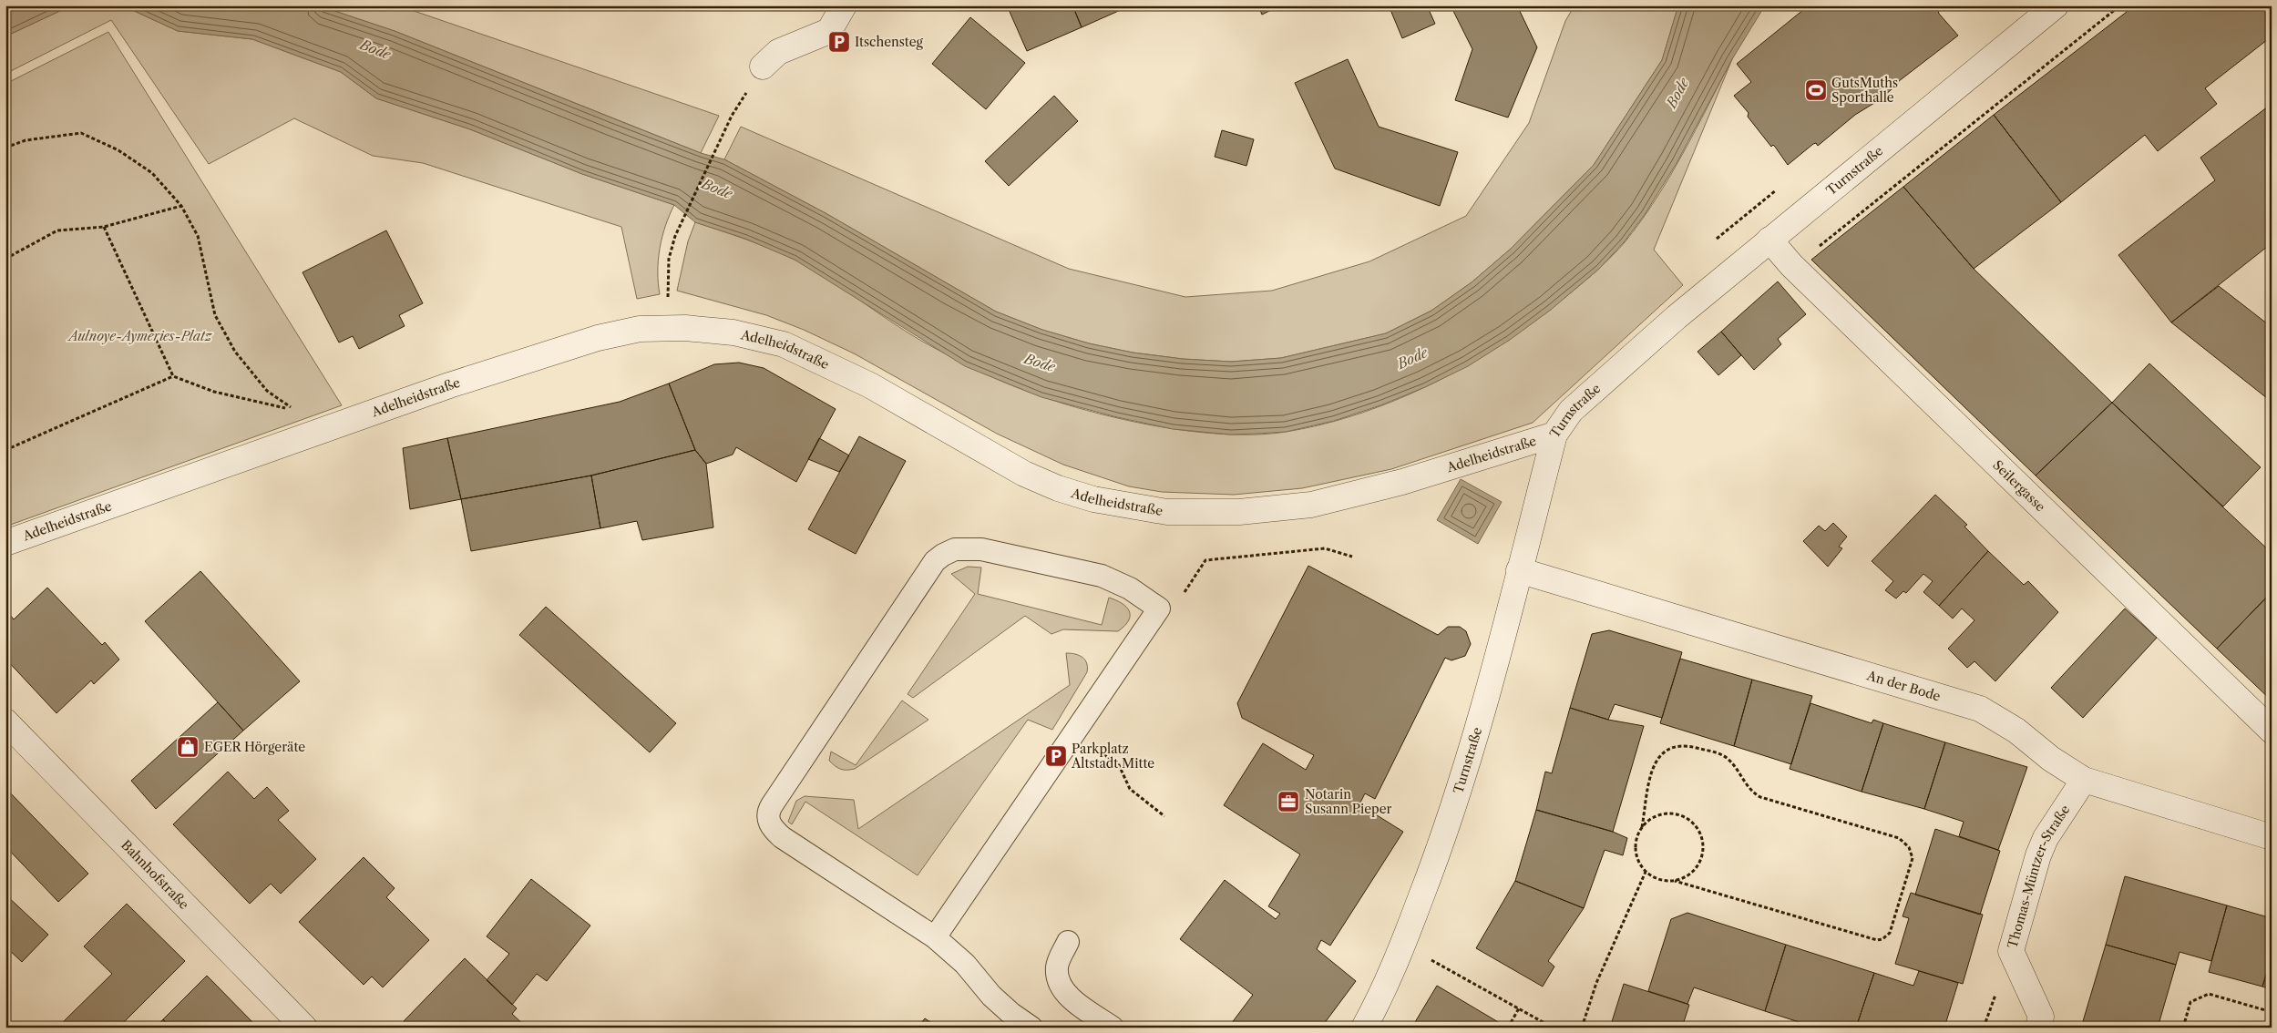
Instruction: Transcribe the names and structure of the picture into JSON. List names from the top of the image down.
{
  "streets": {
    "street": [
      "Turnstraße",
      "Adelheidstraße",
      "Seilergasse",
      "An der Bode",
      "Bahnhofstraße",
      "Thomas-Müntzer-Straße"
    ]
  },
  "crossings": [
    ["Turnstraße", "Adelheidstraße"],
    ["Turnstraße", "Seilergasse"],
    ["Turnstraße", "An der Bode"],
    ["An der Bode", "Thomas-Müntzer-Straße"]
  ],
  "water": ["Bode"],
  "parks": ["Aulnoye-Aymeries-Platz"],
  "places": {
    "parking": ["Itschensteg", "Parkplatz Altstadt Mitte"],
    "sports": ["GutsMuths Sporthalle"],
    "shop": ["EGER Hörgeräte"],
    "office": ["Notarin Susann Pieper"]
  }
}
